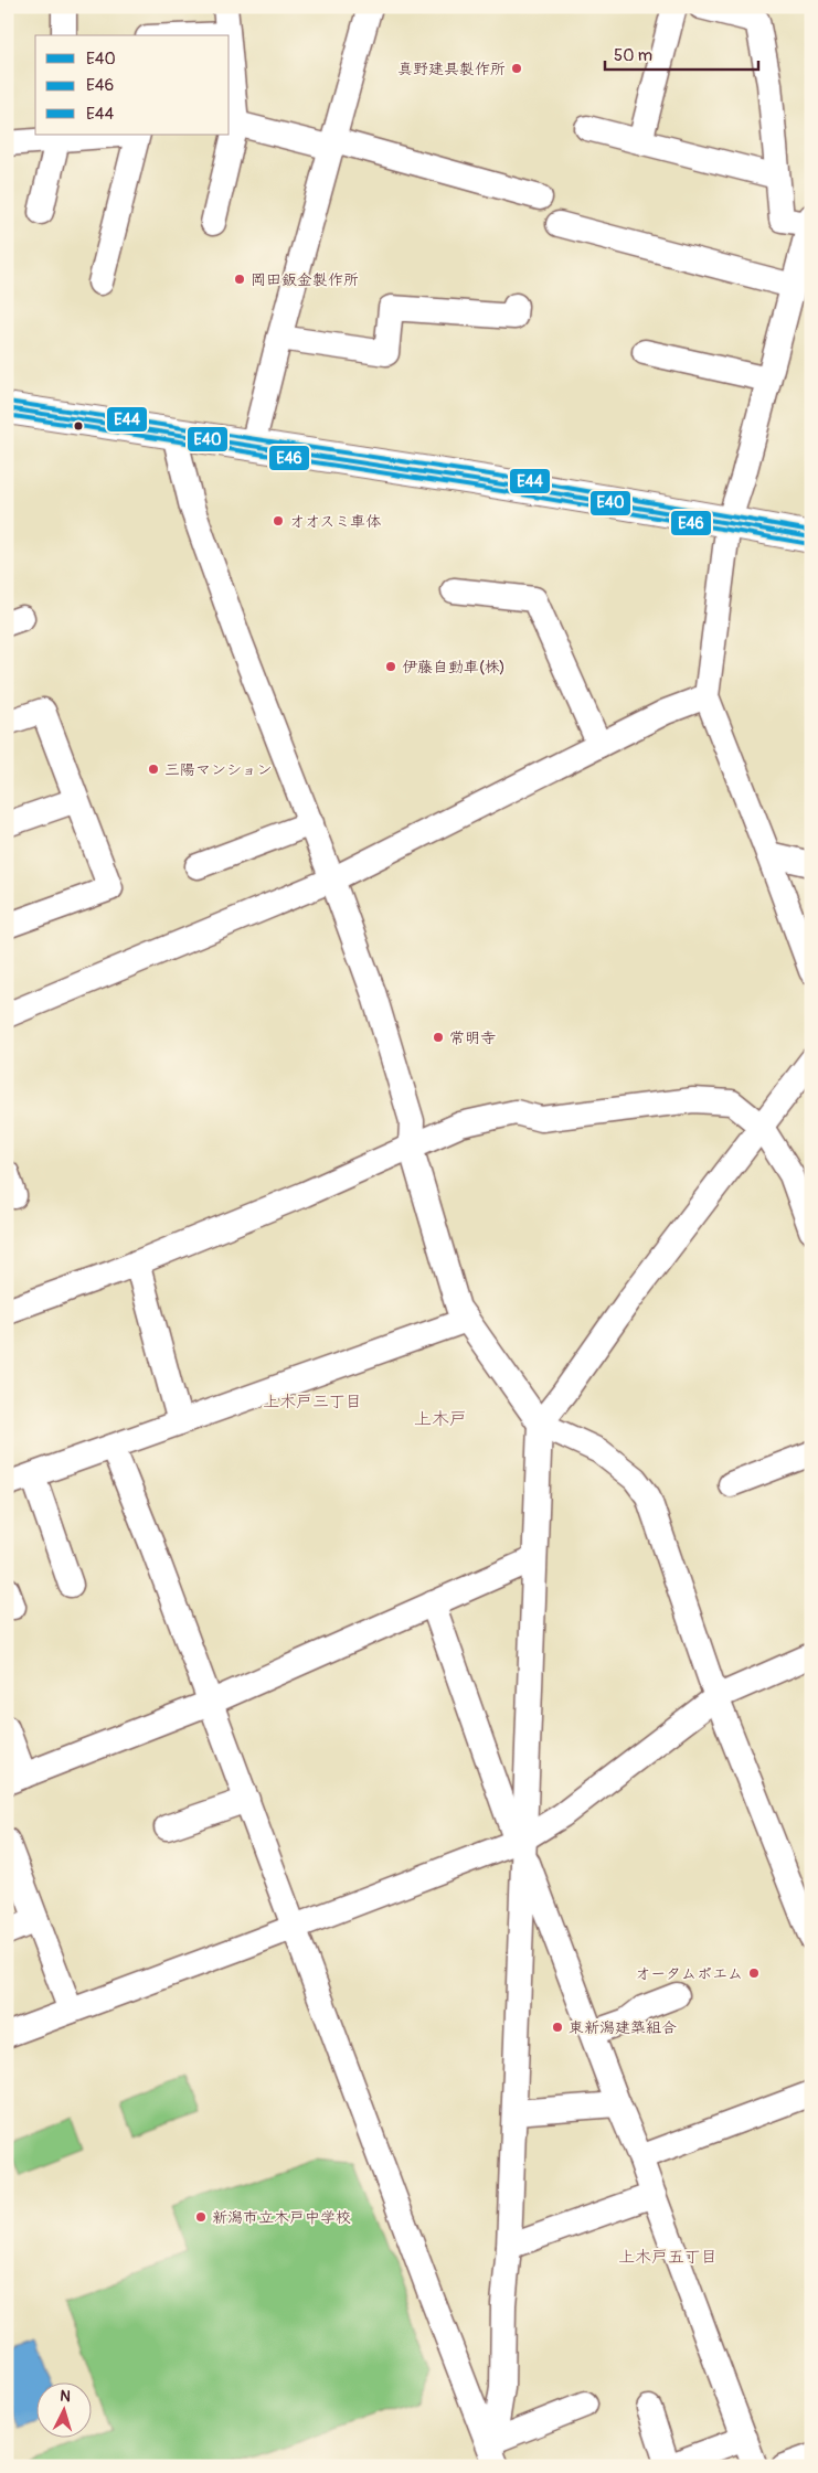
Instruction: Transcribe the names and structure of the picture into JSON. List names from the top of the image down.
{
  "districts": ["上木戸三丁目", "上木戸", "上木戸五丁目"],
  "places": [
    "真野建具製作所",
    "岡田鈑金製作所",
    "オオスミ車体",
    "伊藤自動車(株)",
    "三陽マンション",
    "常明寺",
    "オータムポエム",
    "東新潟建築組合",
    "新潟市立木戸中学校"
  ],
  "lines": ["transit line E44", "transit line E40", "transit line E46"],
  "legend": ["E40", "E46", "E44"],
  "scale_bar": "50 m",
  "north": "top"
}
